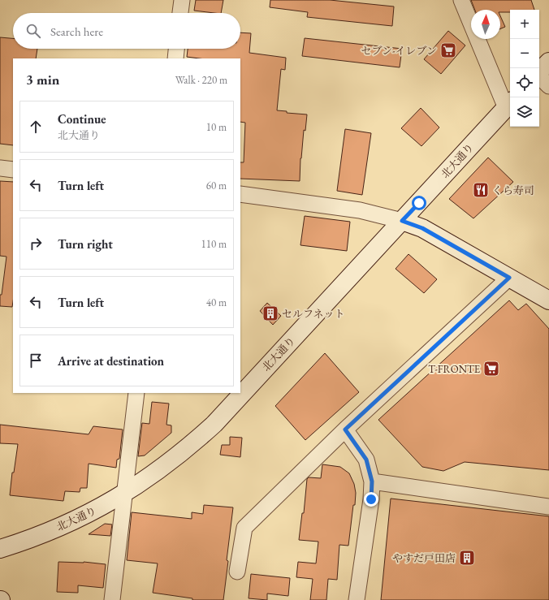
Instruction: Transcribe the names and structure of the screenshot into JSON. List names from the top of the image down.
{
  "streets": {
    "street": ["北大通り"]
  },
  "places": {
    "supermarket": ["セブン-イレブン", "T-FRONTE"],
    "restaurant": ["くら寿司"],
    "building": ["セルフネット", "やすだ戸田店"]
  },
  "north": "top",
  "page": {
    "map_buttons": ["+", "−"],
    "search": "Search here",
    "heading": ["3 min", "Walk · 220 m"],
    "list": [
      ["Continue", "北大通り", "10 m"],
      ["Turn left", "60 m"],
      ["Turn right", "110 m"],
      ["Turn left", "40 m"],
      "Arrive at destination"
    ]
  }
}
